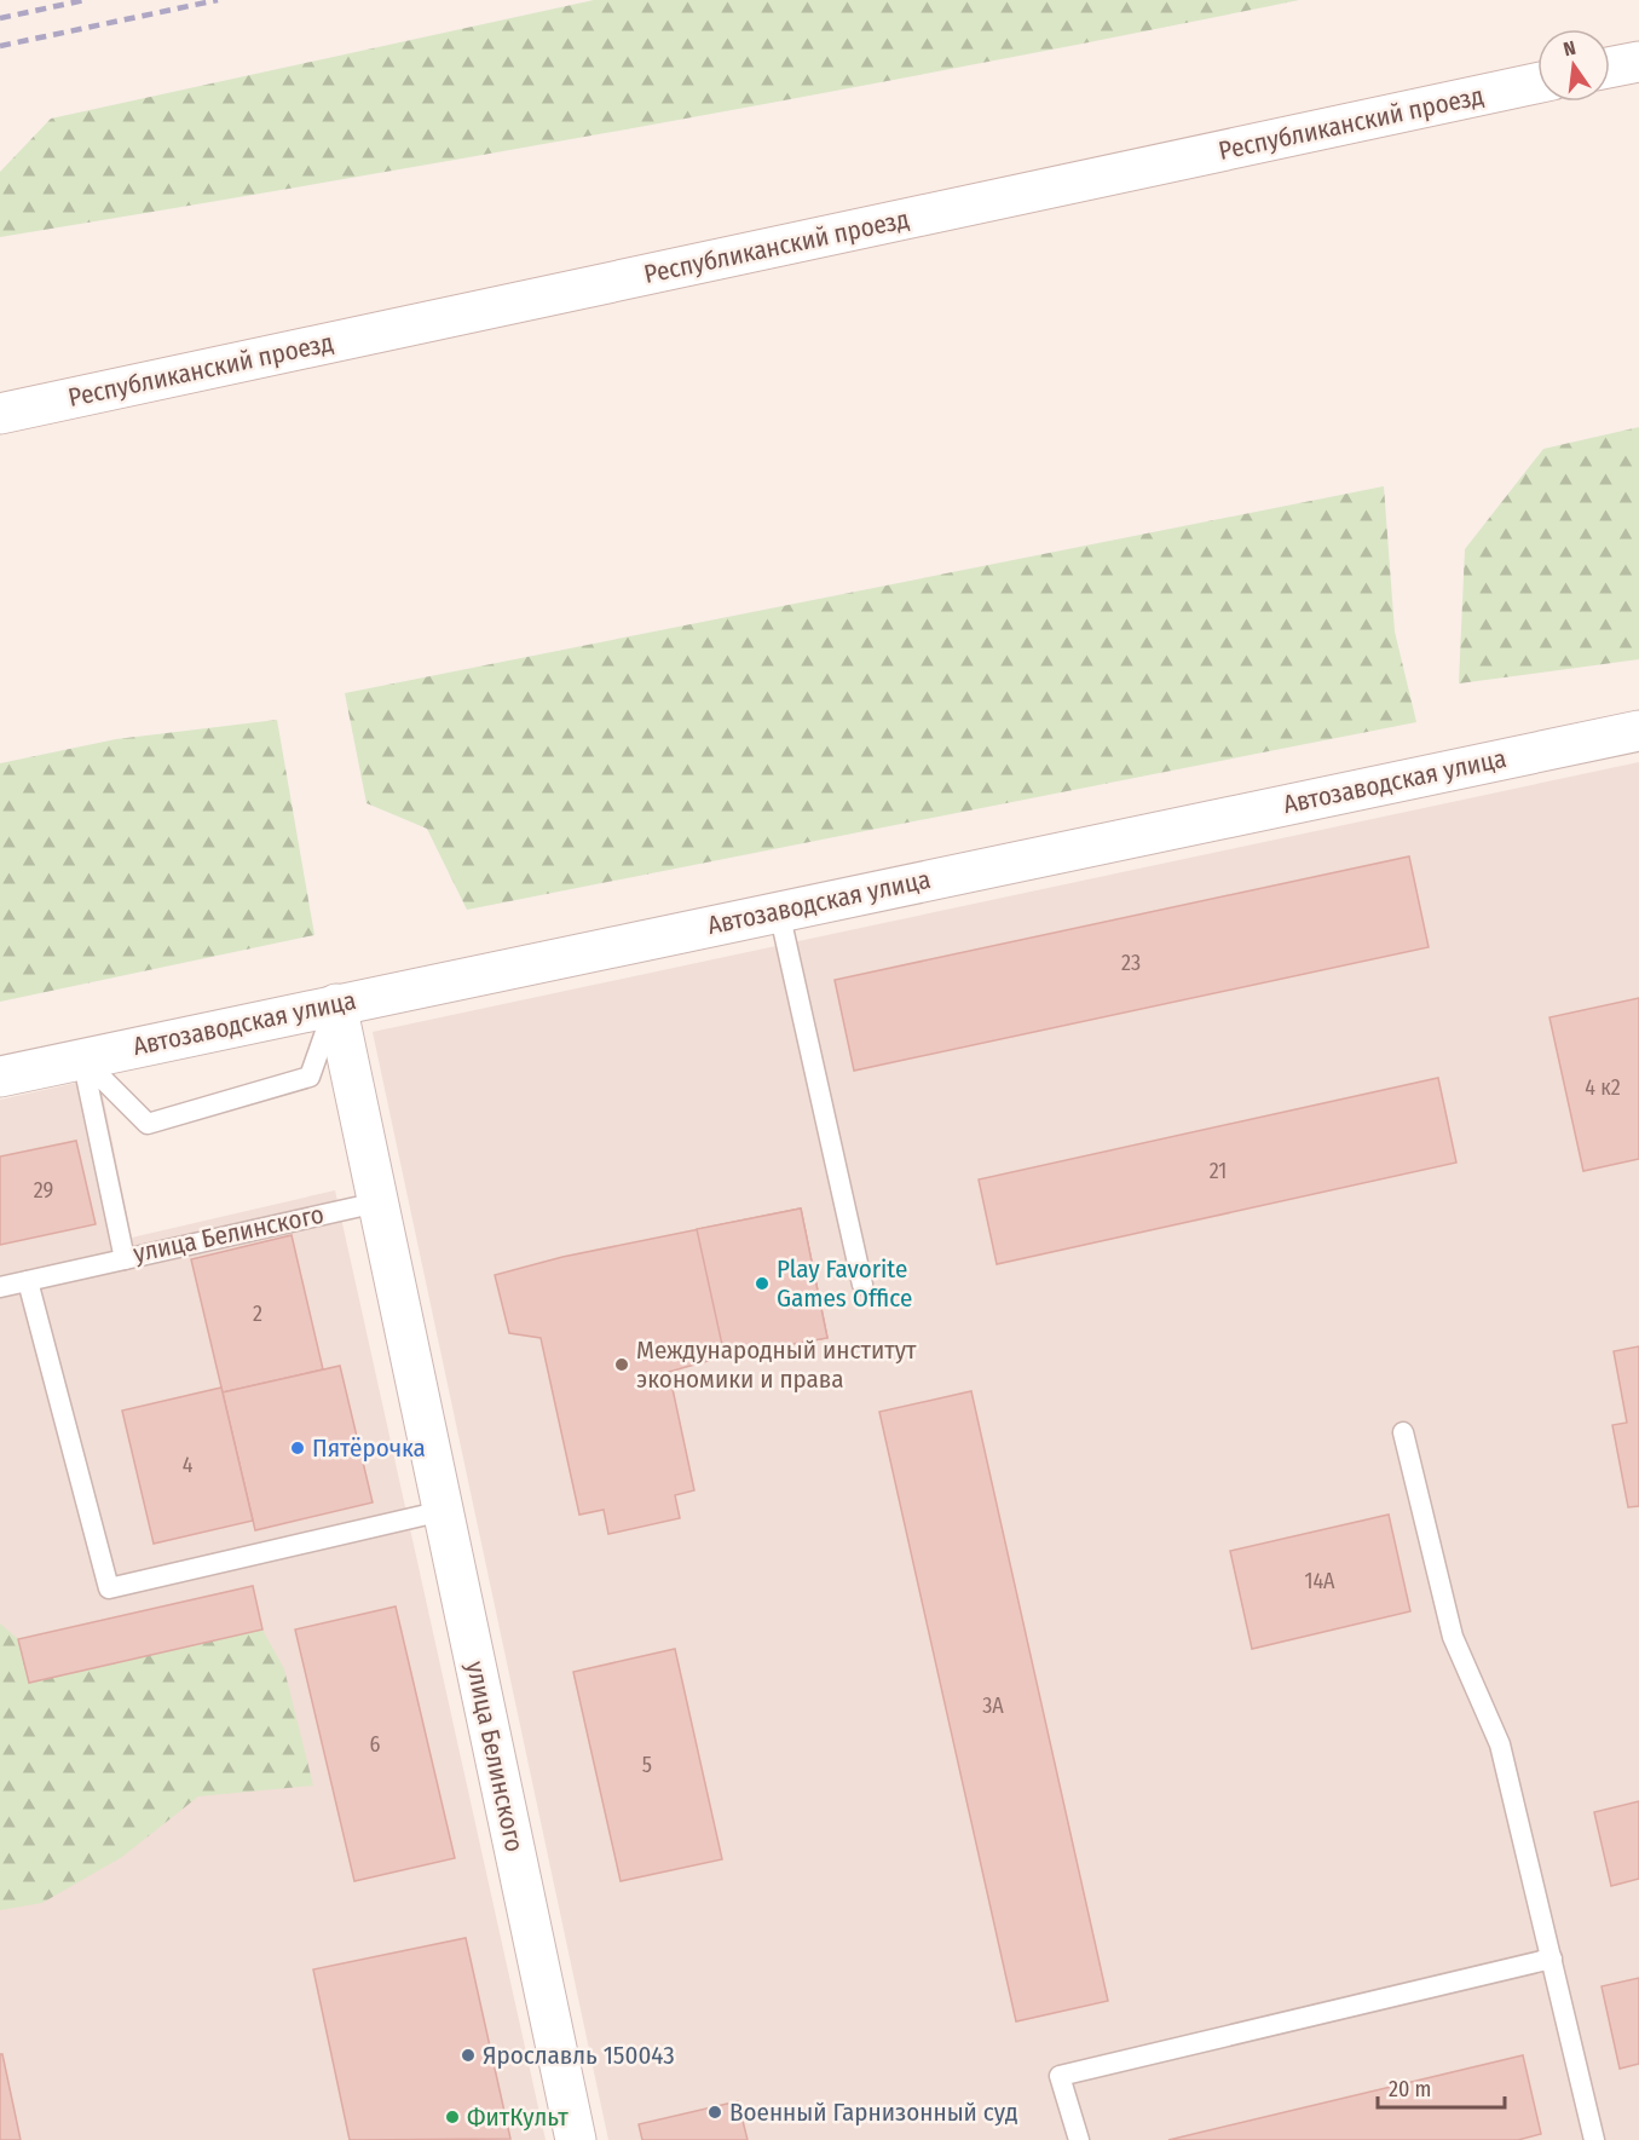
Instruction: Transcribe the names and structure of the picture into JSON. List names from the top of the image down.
{
  "streets": {
    "street": ["Республиканский проезд", "Автозаводская улица", "улица Белинского"]
  },
  "crossings": [
    ["Автозаводская улица", "улица Белинского"]
  ],
  "places": [
    "Play Favorite Games Office",
    "Международный институт экономики и права",
    "Пятёрочка",
    "Ярославль 150043",
    "Военный Гарнизонный суд",
    "ФитКульт"
  ],
  "house_numbers": [
    "23",
    "4 к2",
    "21",
    "29",
    "2",
    "4",
    "14А",
    "3А",
    "6",
    "5"
  ],
  "scale_bar": "20 m",
  "north": "top"
}
